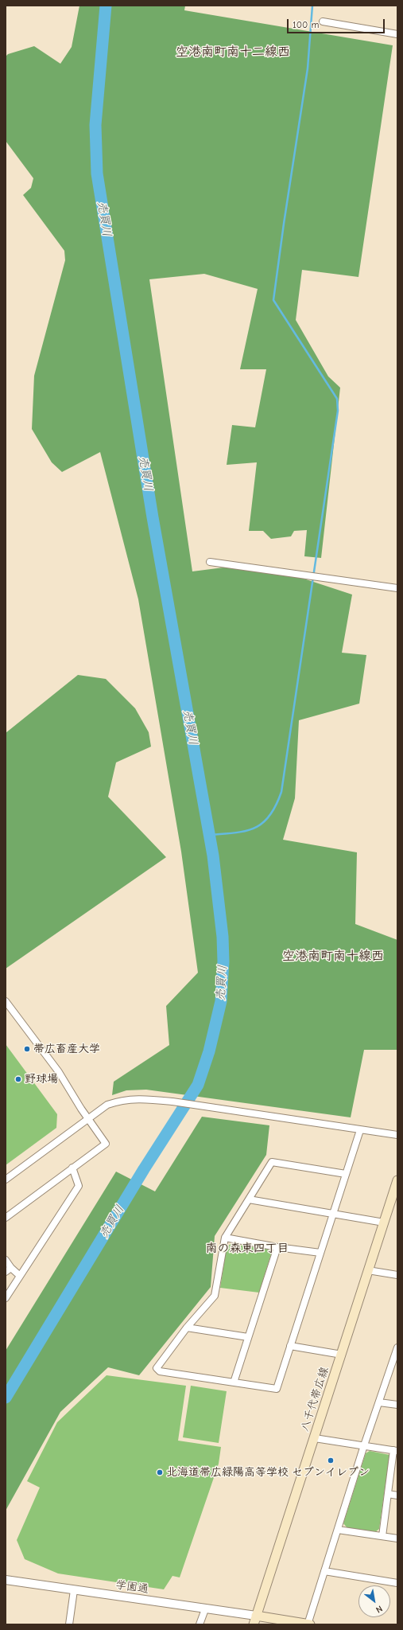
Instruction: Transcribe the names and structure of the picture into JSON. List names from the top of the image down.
{
  "streets": {
    "main road": ["八千代帯広線"],
    "street": ["学園通"]
  },
  "crossings": [
    ["八千代帯広線", "学園通"]
  ],
  "districts": ["空港南町南十二線西", "空港南町南十線西", "南の森東四丁目"],
  "water": ["売買川"],
  "places": [
    "帯広畜産大学",
    "野球場",
    "セブンイレブン",
    "北海道帯広緑陽高等学校"
  ],
  "scale_bar": "100 m",
  "north": "bottom right"
}
